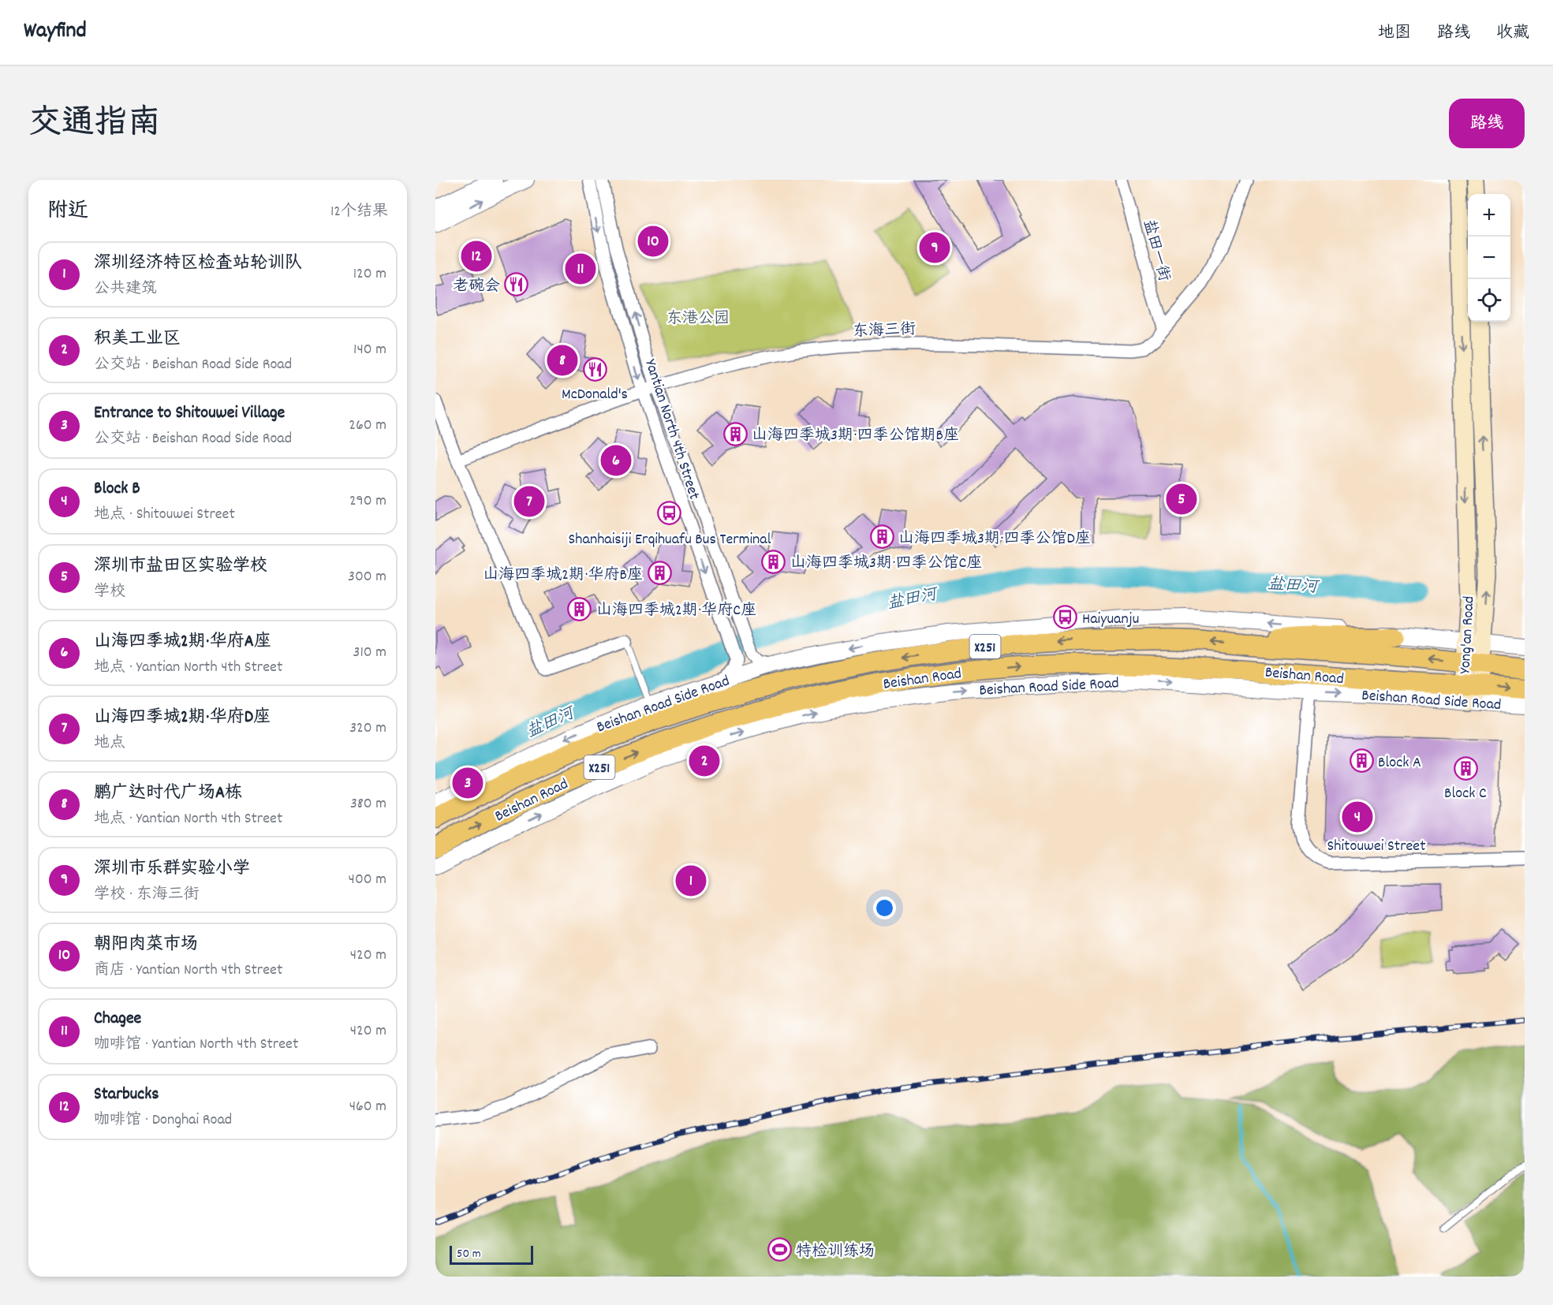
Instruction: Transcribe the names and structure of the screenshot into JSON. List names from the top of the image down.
{
  "streets": {
    "main road": ["Yong'an Road", "X251", "Beishan Road"],
    "street": [
      "盐田一街",
      "东海三街",
      "Yantian North 4th Street",
      "Beishan Road Side Road",
      "Shitouwei Street"
    ]
  },
  "crossings": [
    ["盐田一街", "东海三街"],
    ["东海三街", "Yantian North 4th Street"],
    ["Yantian North 4th Street", "Beishan Road Side Road"],
    ["Yong'an Road", "Beishan Road"],
    ["Yong'an Road", "Beishan Road Side Road"],
    ["Beishan Road", "Beishan Road Side Road"],
    ["Beishan Road Side Road", "Shitouwei Street"]
  ],
  "water": ["盐田河"],
  "parks": ["东港公园"],
  "places": {
    "restaurant": ["老碗会", "McDonald's"],
    "building": [
      "山海四季城3期·四季公馆期B座",
      "山海四季城3期·四季公馆D座",
      "山海四季城3期·四季公馆C座",
      "山海四季城2期·华府B座",
      "山海四季城2期·华府C座",
      "Block A",
      "Block C"
    ],
    "bus stop": ["Shanhaisiji Erqihuafu Bus Terminal", "Haiyuanju"],
    "sports": ["特检训练场"]
  },
  "scale_bar": "50 m",
  "page": {
    "header": "Wayfind",
    "nav": ["地图", "路线", "收藏"],
    "title": "交通指南",
    "buttons": "路线",
    "heading": ["附近", "12个结果"],
    "map_buttons": ["+", "−"],
    "pins": [
      "10",
      "9",
      "12",
      "11",
      "8",
      "6",
      "5",
      "7",
      "2",
      "3",
      "4",
      "1"
    ],
    "list": [
      {
        "mark": "1",
        "name": "深圳经济特区检查站轮训队",
        "note": "公共建筑",
        "value": "120 m"
      },
      {
        "mark": "2",
        "name": "积美工业区",
        "note": "公交站 · Beishan Road Side Road",
        "value": "140 m"
      },
      {
        "mark": "3",
        "name": "Entrance to Shitouwei Village",
        "note": "公交站 · Beishan Road Side Road",
        "value": "260 m"
      },
      {
        "mark": "4",
        "name": "Block B",
        "note": "地点 · Shitouwei Street",
        "value": "290 m"
      },
      {
        "mark": "5",
        "name": "深圳市盐田区实验学校",
        "note": "学校",
        "value": "300 m"
      },
      {
        "mark": "6",
        "name": "山海四季城2期·华府A座",
        "note": "地点 · Yantian North 4th Street",
        "value": "310 m"
      },
      {
        "mark": "7",
        "name": "山海四季城2期·华府D座",
        "note": "地点",
        "value": "320 m"
      },
      {
        "mark": "8",
        "name": "鹏广达时代广场A栋",
        "note": "地点 · Yantian North 4th Street",
        "value": "380 m"
      },
      {
        "mark": "9",
        "name": "深圳市乐群实验小学",
        "note": "学校 · 东海三街",
        "value": "400 m"
      },
      {
        "mark": "10",
        "name": "朝阳肉菜市场",
        "note": "商店 · Yantian North 4th Street",
        "value": "420 m"
      },
      {
        "mark": "11",
        "name": "Chagee",
        "note": "咖啡馆 · Yantian North 4th Street",
        "value": "420 m"
      },
      {
        "mark": "12",
        "name": "Starbucks",
        "note": "咖啡馆 · Donghai Road",
        "value": "460 m"
      }
    ],
    "scale": "50 m"
  }
}
